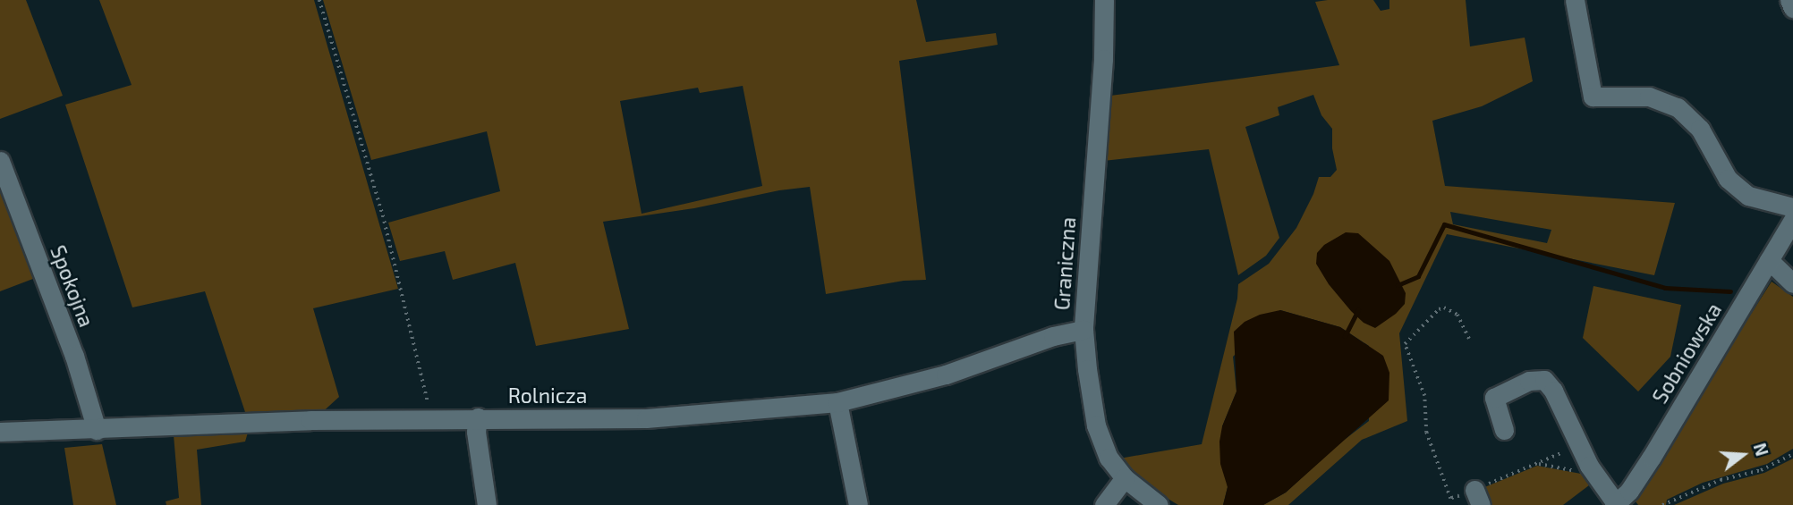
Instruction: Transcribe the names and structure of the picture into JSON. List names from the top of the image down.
{
  "streets": {
    "street": [
      "Graniczna",
      "Spokojna",
      "Sobniowska",
      "Rolnicza"
    ]
  },
  "crossings": [
    ["Graniczna", "Rolnicza"],
    ["Spokojna", "Rolnicza"]
  ],
  "north": "right"
}
